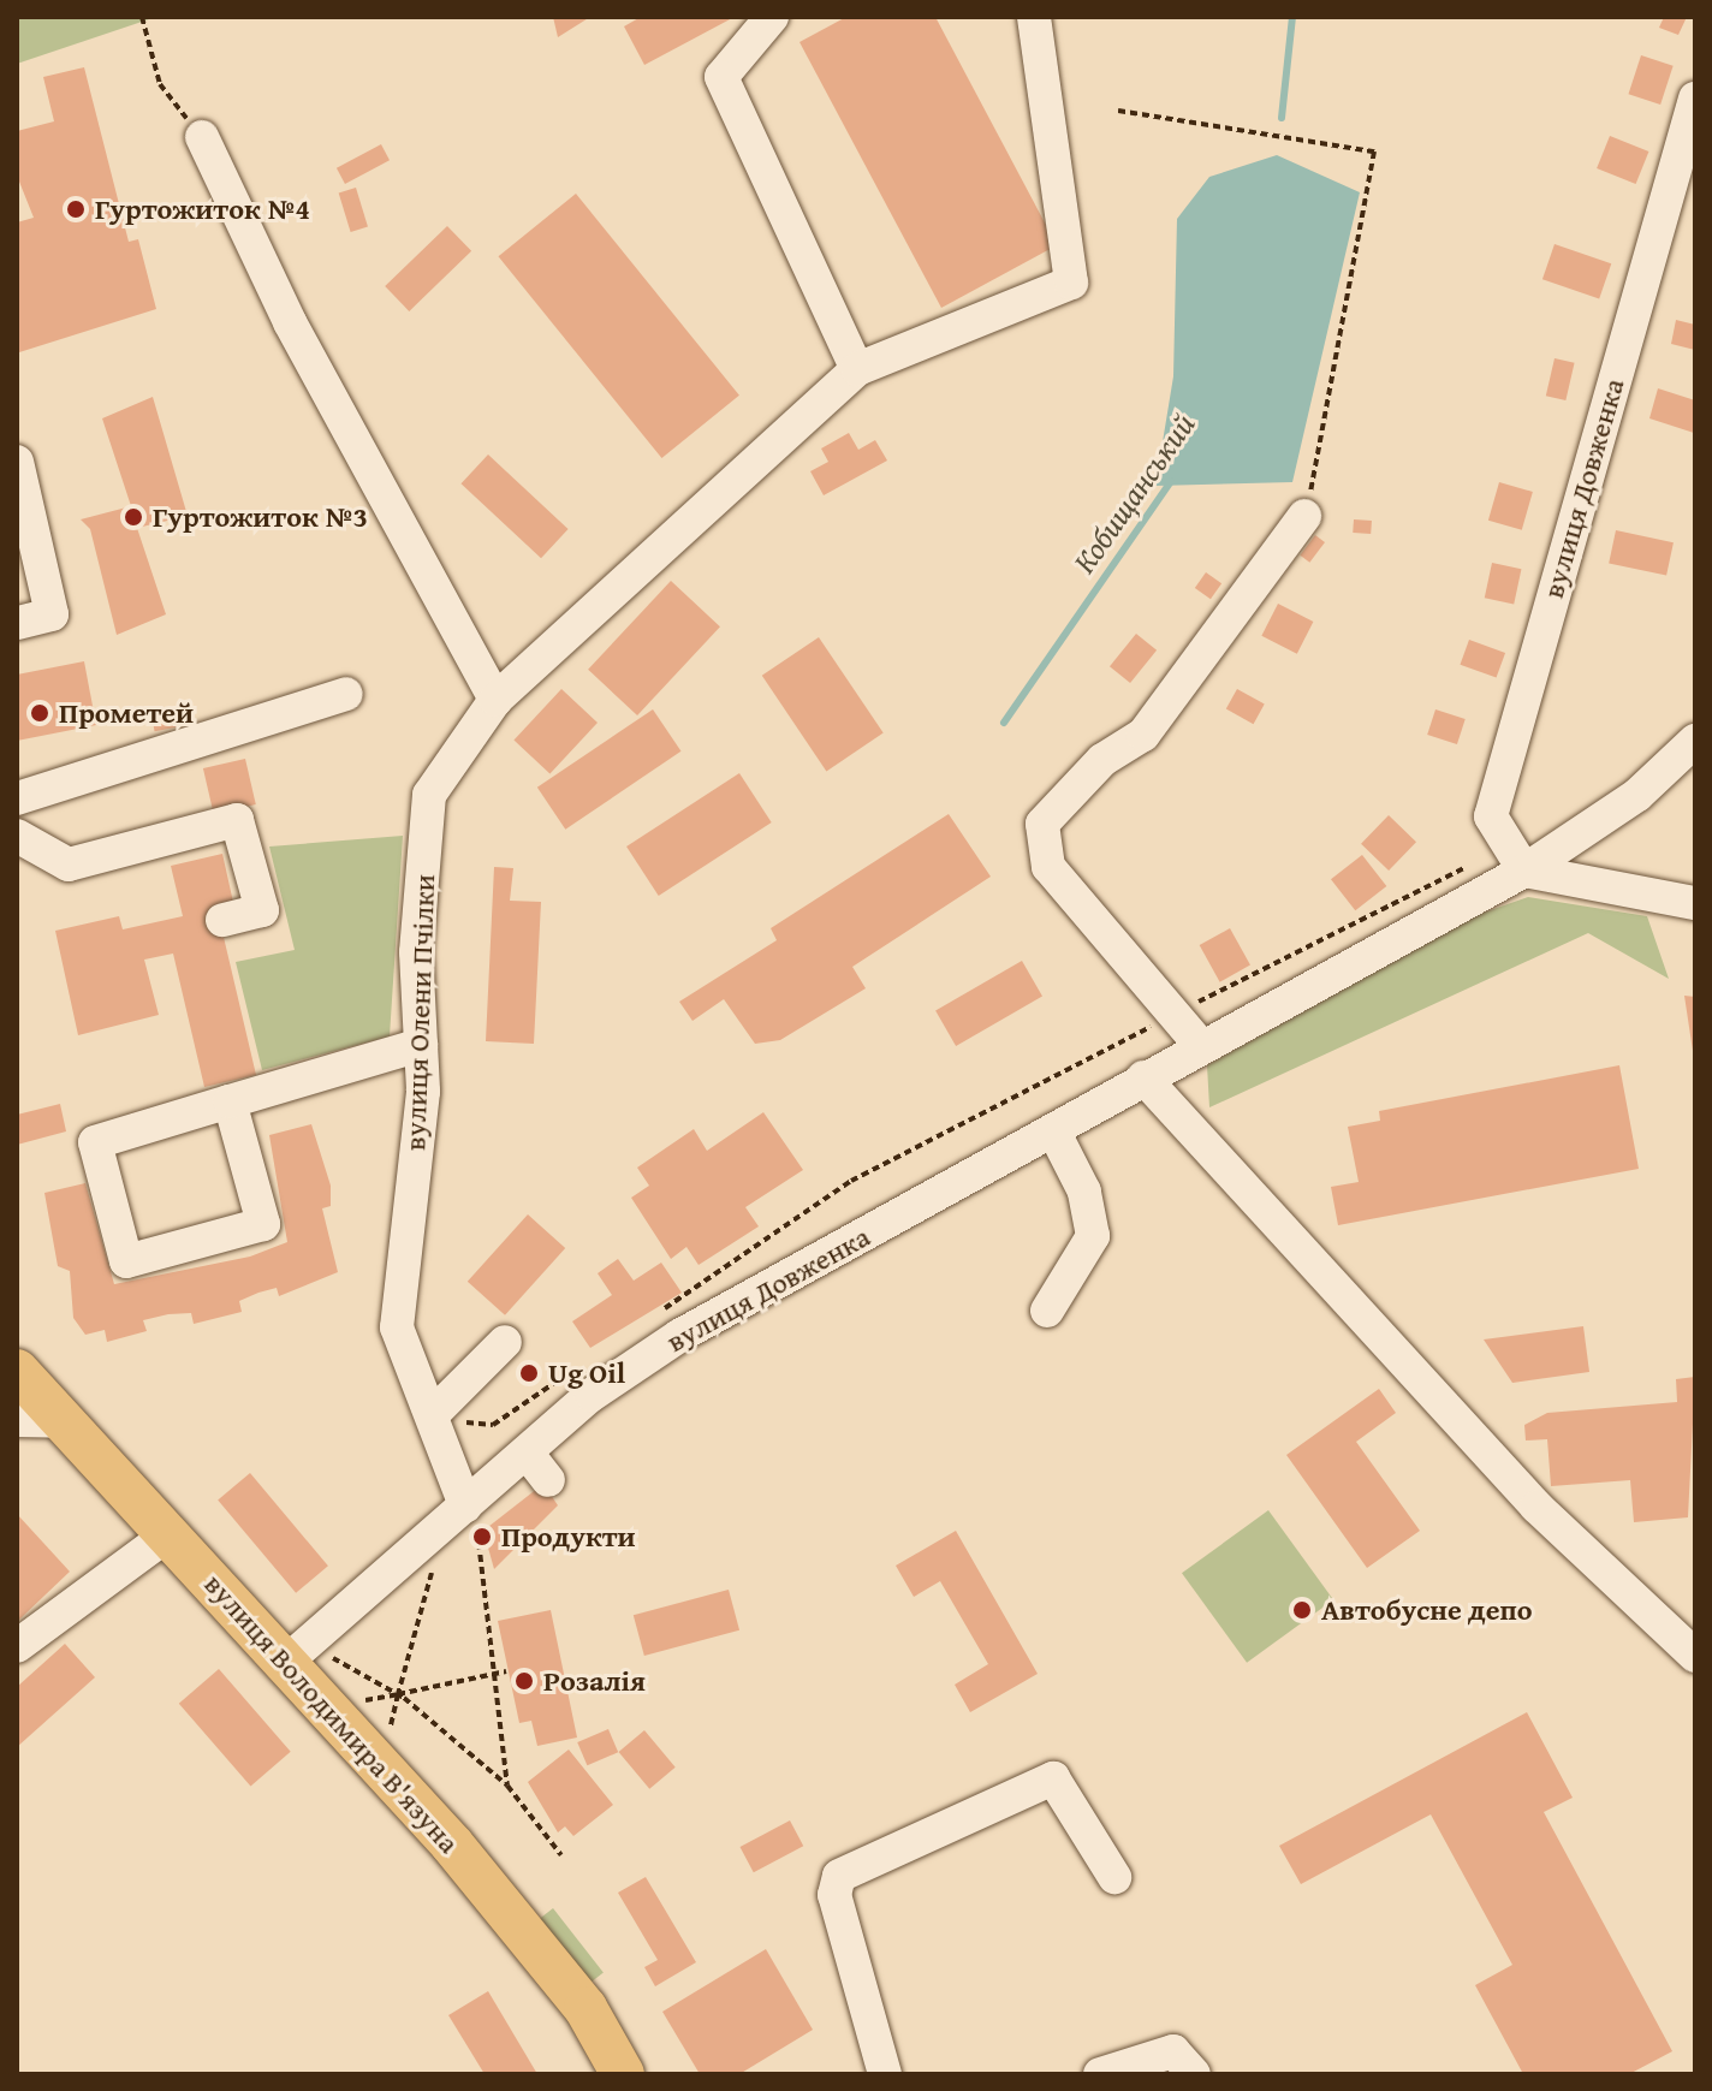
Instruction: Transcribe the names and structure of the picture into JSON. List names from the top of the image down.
{
  "streets": {
    "main road": ["вулиця Володимира В'язуна"],
    "street": ["вулиця Довженка", "вулиця Олени Пчілки"]
  },
  "crossings": [
    ["вулиця Довженка", "вулиця Олени Пчілки"],
    ["вулиця Довженка", "вулиця Володимира В'язуна"]
  ],
  "water": ["Кобищанський"],
  "places": [
    "Гуртожиток №4",
    "Гуртожиток №3",
    "Прометей",
    "Ug Oil",
    "Продукти",
    "Автобусне депо",
    "Розалія"
  ]
}
